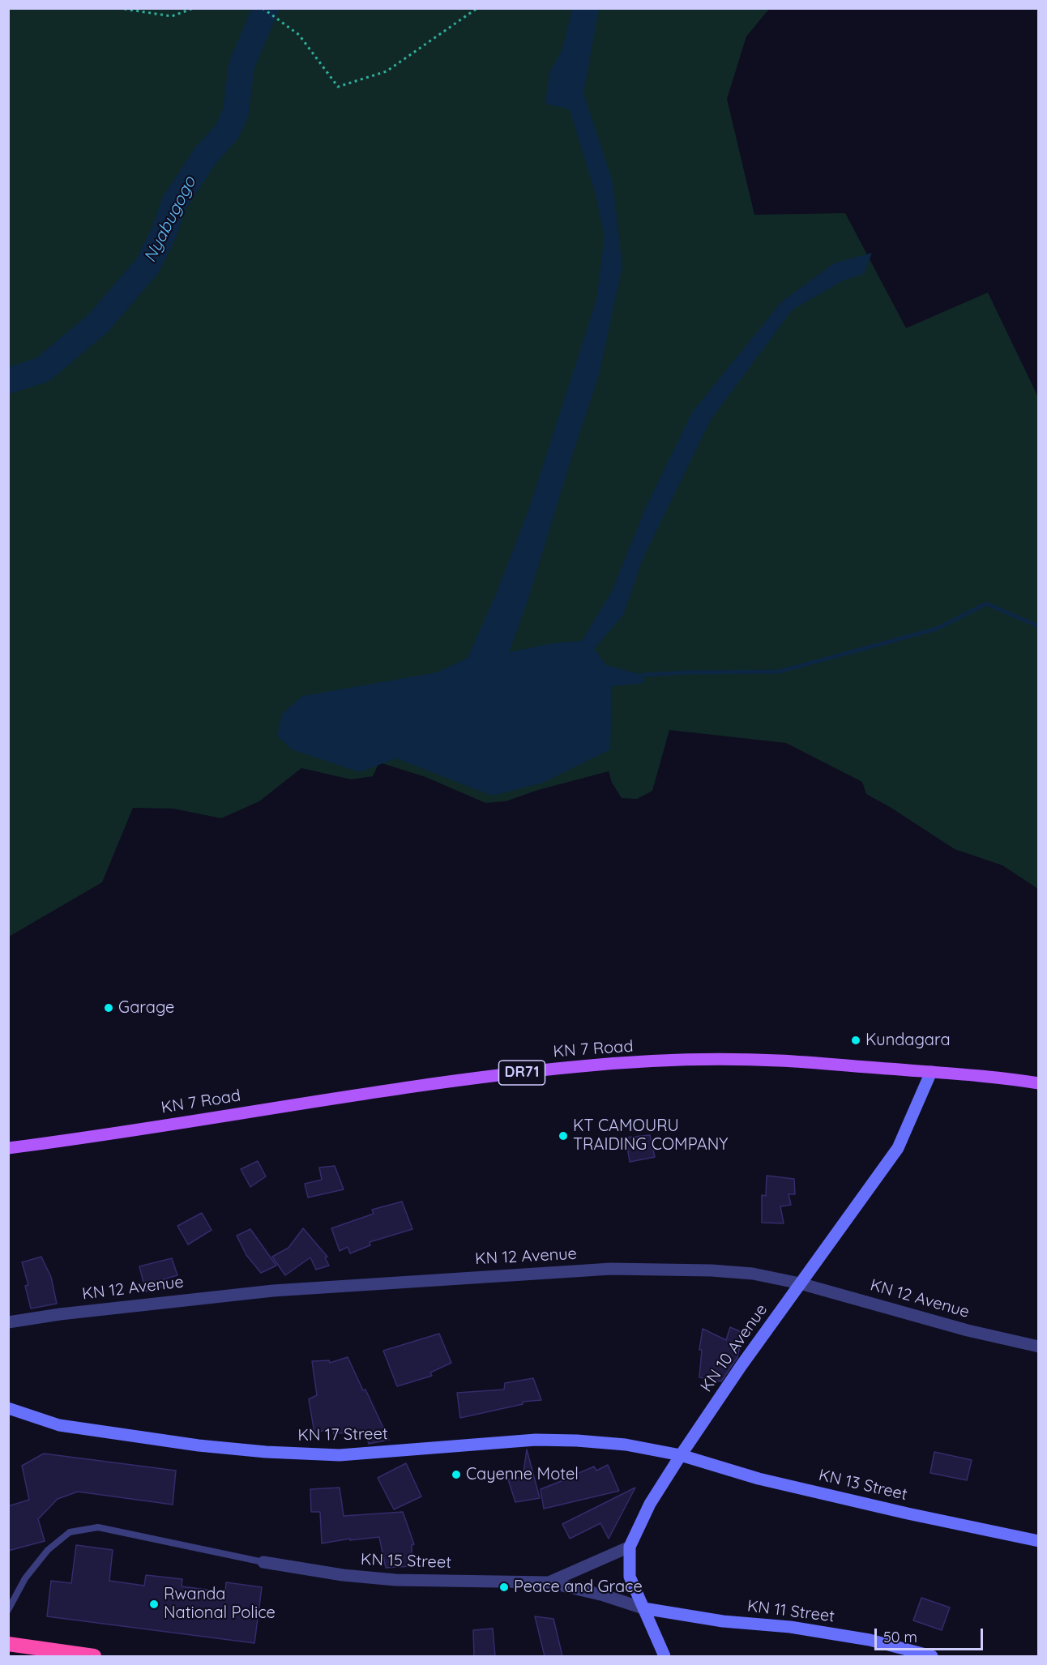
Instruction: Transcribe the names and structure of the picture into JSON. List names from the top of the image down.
{
  "streets": {
    "main road": ["KN 7 Road", "DR71"],
    "street": [
      "KN 12 Avenue",
      "KN 10 Avenue",
      "KN 17 Street",
      "KN 13 Street",
      "KN 15 Street",
      "KN 11 Street"
    ]
  },
  "crossings": [
    ["KN 7 Road", "KN 10 Avenue"],
    ["KN 12 Avenue", "KN 10 Avenue"],
    ["KN 10 Avenue", "KN 17 Street"],
    ["KN 10 Avenue", "KN 13 Street"],
    ["KN 10 Avenue", "KN 15 Street"],
    ["KN 10 Avenue", "KN 11 Street"],
    ["KN 17 Street", "KN 13 Street"],
    ["KN 15 Street", "KN 11 Street"]
  ],
  "water": ["Nyabugogo"],
  "places": [
    "Garage",
    "Kundagara",
    "KT CAMOURU TRAIDING COMPANY",
    "Cayenne Motel",
    "Peace and Grace",
    "Rwanda National Police"
  ],
  "scale_bar": "50 m"
}
